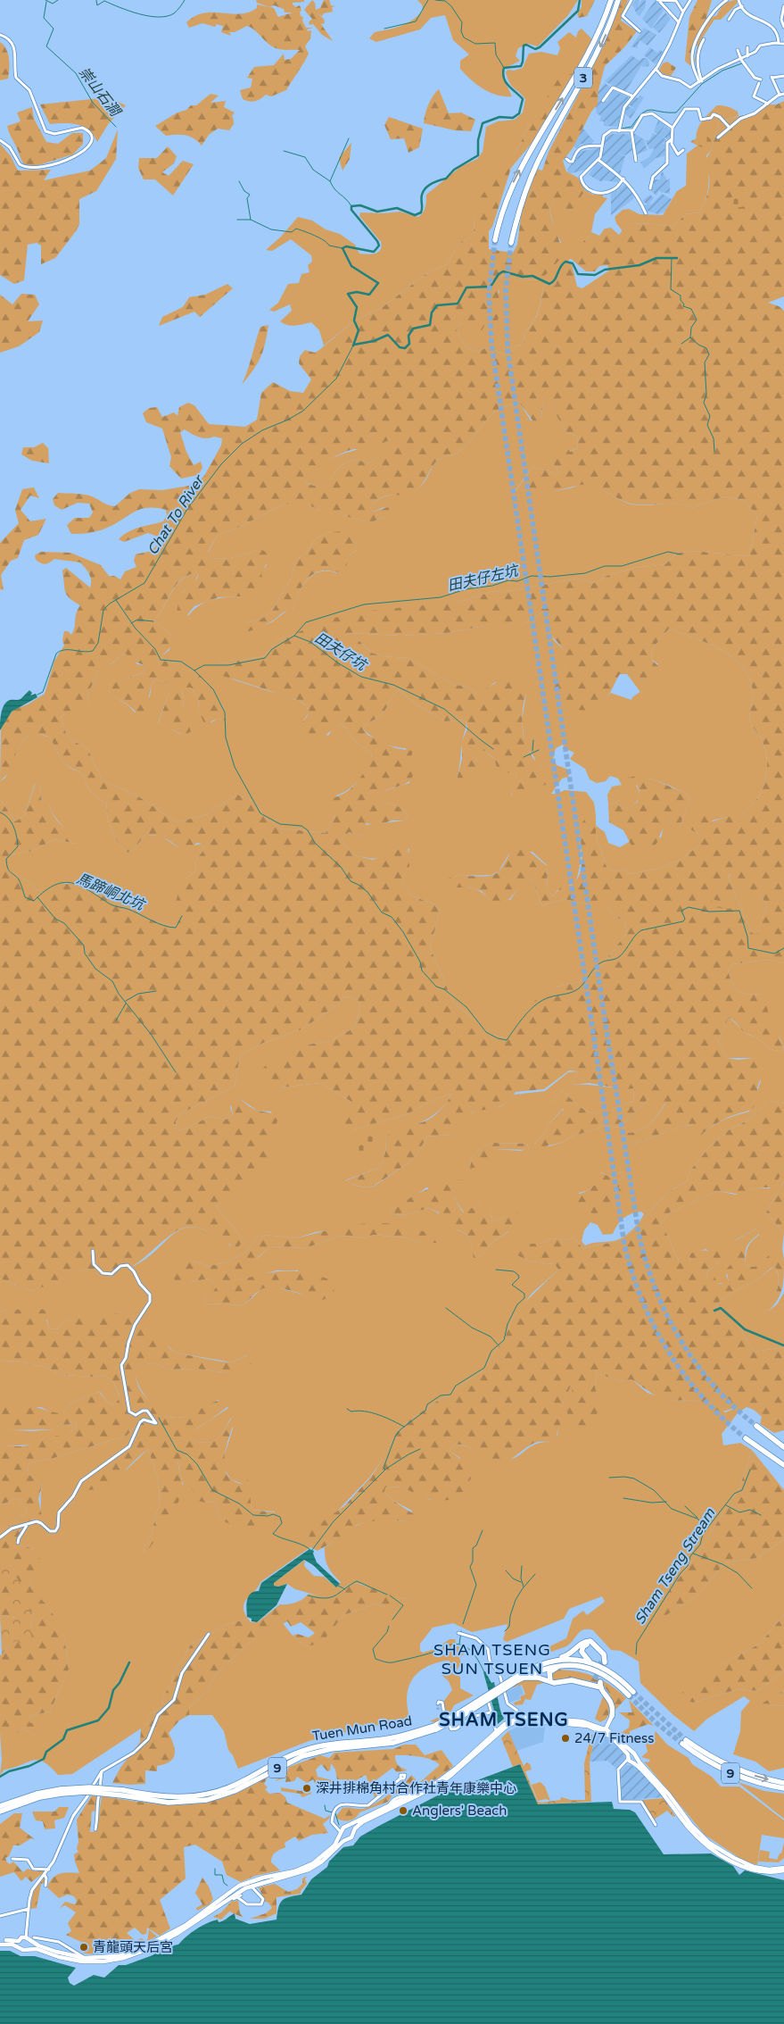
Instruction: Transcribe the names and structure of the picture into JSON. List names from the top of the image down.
{
  "streets": {
    "highway": ["3", "Tuen Mun Road", "9"]
  },
  "districts": ["SHAM TSENG SUN TSUEN", "SHAM TSENG"],
  "water": [
    "崇山石澗",
    "Chat To River",
    "田夫仔左坑",
    "田夫仔坑",
    "馬蹄峒北坑",
    "Sham Tseng Stream"
  ],
  "places": [
    "24/7 Fitness",
    "深井排棉角村合作社青年康樂中心",
    "Anglers' Beach",
    "青龍頭天后宮"
  ]
}
